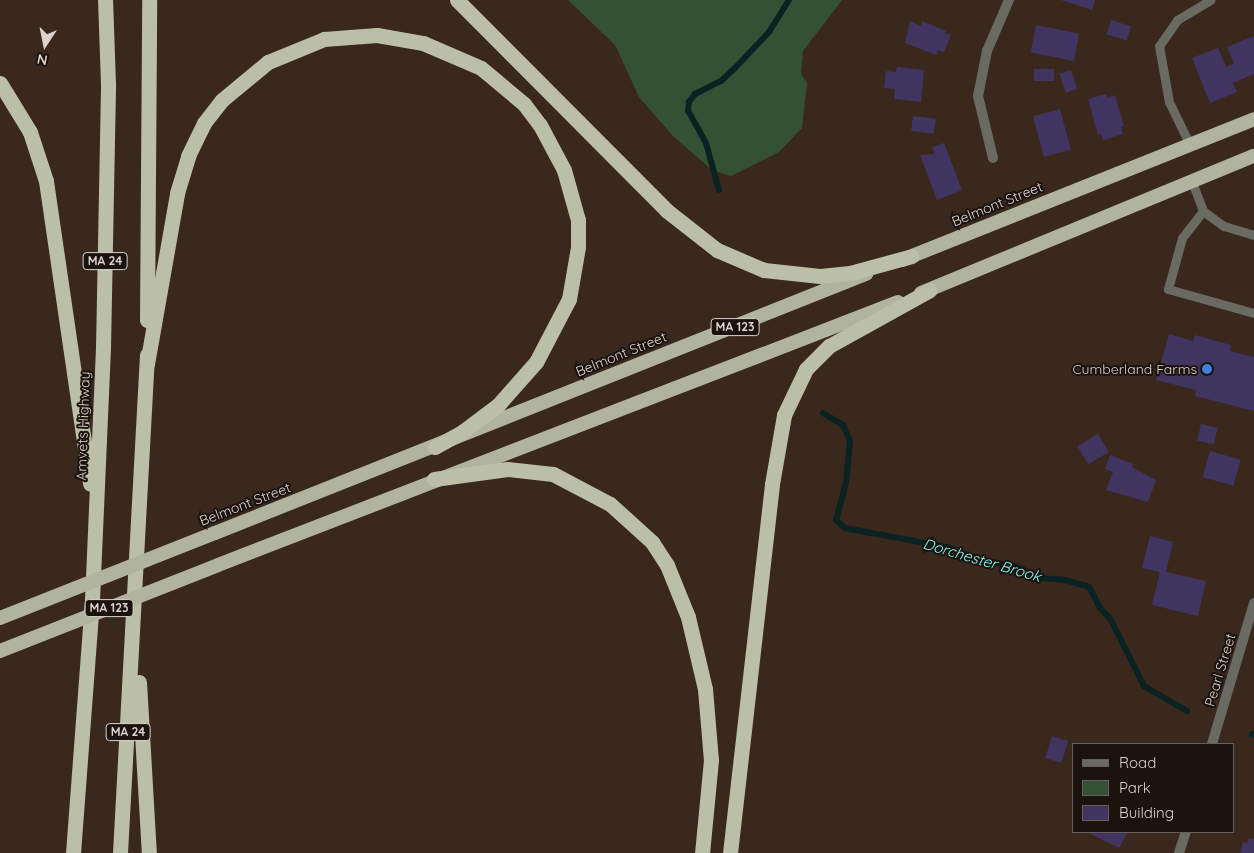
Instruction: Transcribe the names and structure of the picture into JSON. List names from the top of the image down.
{
  "streets": {
    "highway": [
      "Belmont Street",
      "MA 24",
      "MA 123",
      "Amvets Highway"
    ],
    "street": ["Pearl Street"]
  },
  "water": ["Dorchester Brook"],
  "places": ["Cumberland Farms"],
  "legend": ["Road", "Park", "Building"],
  "north": "bottom"
}
